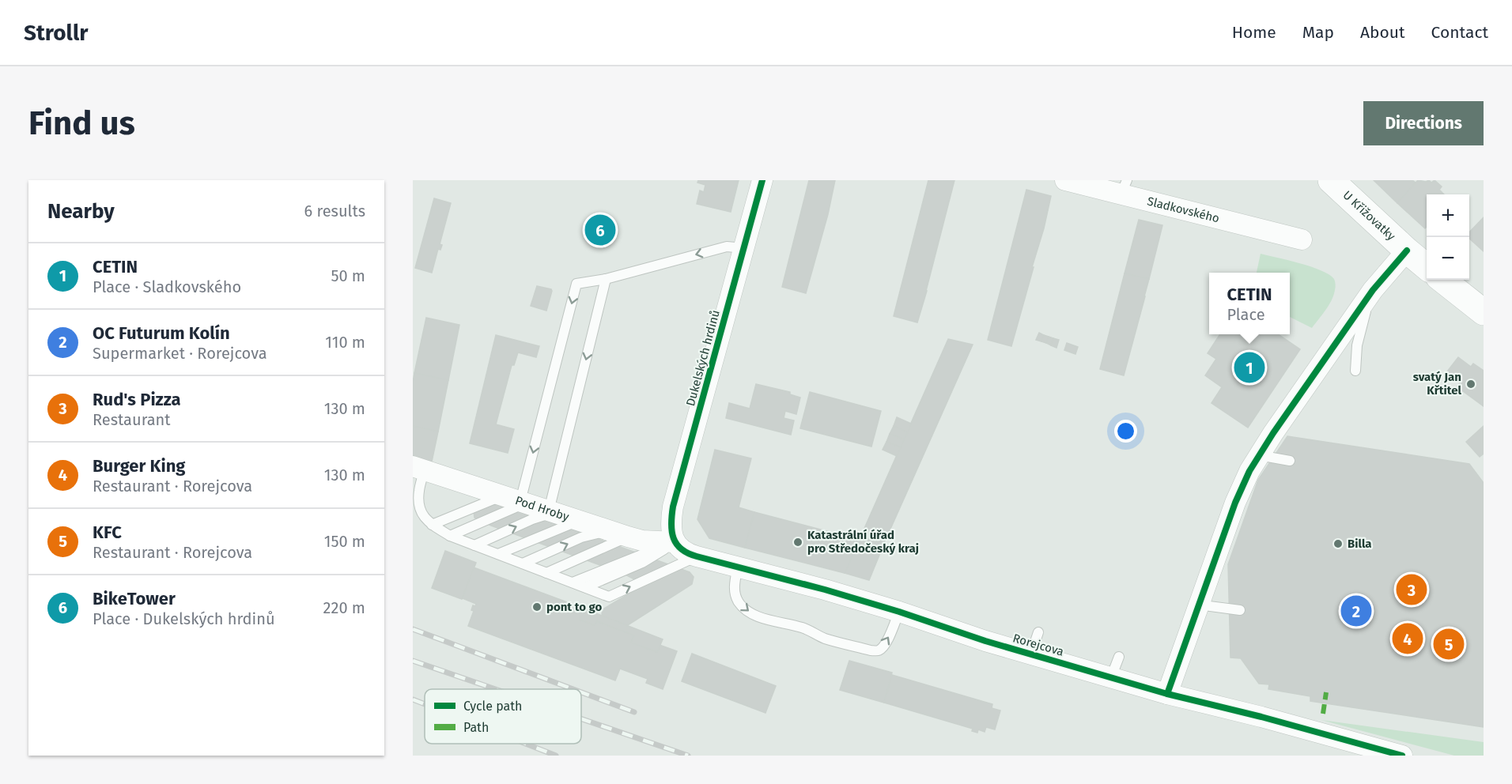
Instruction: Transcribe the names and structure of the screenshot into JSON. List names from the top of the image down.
{
  "streets": {
    "main road": ["U Křižovatky"],
    "street": [
      "Sladkovského",
      "Dukelských hrdinů",
      "Pod Hroby",
      "Rorejcova"
    ]
  },
  "crossings": [
    ["Dukelských hrdinů", "Pod Hroby"],
    ["Dukelských hrdinů", "Rorejcova"],
    ["Pod Hroby", "Rorejcova"]
  ],
  "places": [
    "svatý Jan Křtitel",
    "Katastrální úřad pro Středočeský kraj",
    "Billa",
    "pont to go"
  ],
  "legend": ["Cycle path", "Path"],
  "page": {
    "header": "Strollr",
    "nav": [
      "Home",
      "Map",
      "About",
      "Contact"
    ],
    "buttons": "Directions",
    "title": "Find us",
    "heading": ["Nearby", "6 results"],
    "map_buttons": ["+", "−"],
    "pins": [
      "6",
      "1",
      "3",
      "2",
      "4",
      "5"
    ],
    "list": [
      {
        "mark": "1",
        "name": "CETIN",
        "note": "Place · Sladkovského",
        "value": "50 m"
      },
      {
        "mark": "2",
        "name": "OC Futurum Kolín",
        "note": "Supermarket · Rorejcova",
        "value": "110 m"
      },
      {
        "mark": "3",
        "name": "Rud's Pizza",
        "note": "Restaurant",
        "value": "130 m"
      },
      {
        "mark": "4",
        "name": "Burger King",
        "note": "Restaurant · Rorejcova",
        "value": "130 m"
      },
      {
        "mark": "5",
        "name": "KFC",
        "note": "Restaurant · Rorejcova",
        "value": "150 m"
      },
      {
        "mark": "6",
        "name": "BikeTower",
        "note": "Place · Dukelských hrdinů",
        "value": "220 m"
      }
    ],
    "popup": ["CETIN", "Place"]
  }
}
